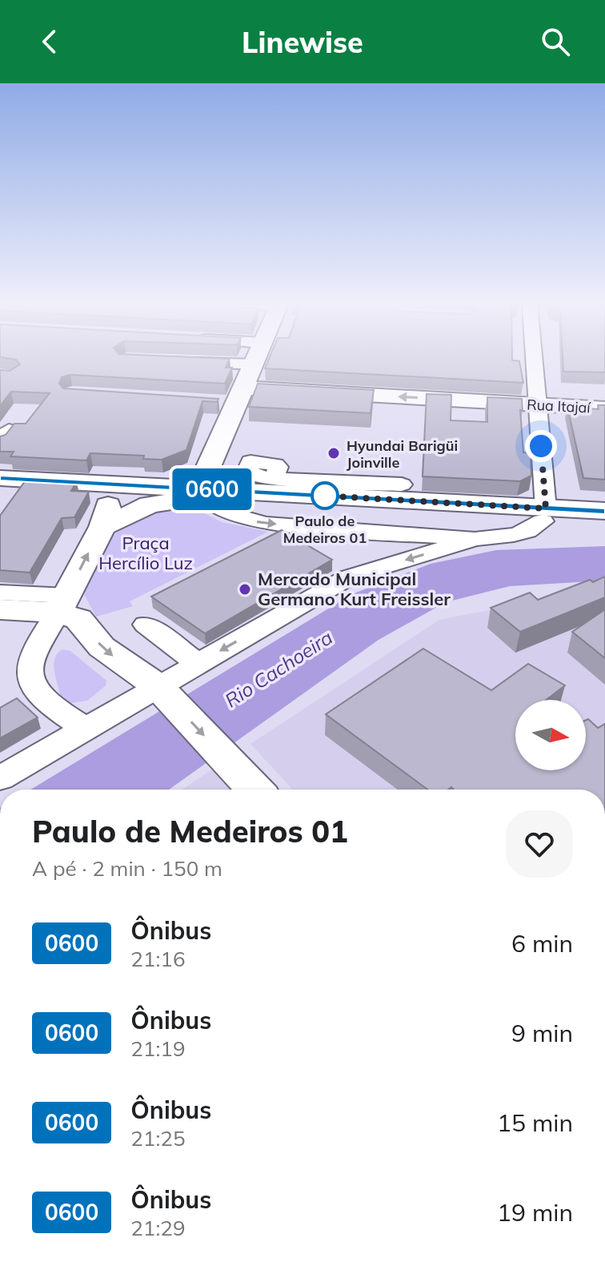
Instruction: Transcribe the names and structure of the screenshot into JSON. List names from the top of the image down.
{
  "streets": {
    "main road": ["Rua Itajaí"]
  },
  "water": ["Rio Cachoeira"],
  "parks": ["Praça Hercílio Luz"],
  "places": ["Hyundai Barigüi Joinville", "Paulo de Medeiros 01", "Mercado Municipal Germano Kurt Freissler"],
  "lines": ["bus line 0600"],
  "north": "right",
  "page": {
    "header": "Linewise",
    "on_map": "0600",
    "heading": ["Paulo de Medeiros 01", "A pé · 2 min · 150 m"],
    "list": [
      {
        "mark": "0600",
        "name": "Ônibus",
        "note": "21:16",
        "value": "6 min"
      },
      {
        "mark": "0600",
        "name": "Ônibus",
        "note": "21:19",
        "value": "9 min"
      },
      {
        "mark": "0600",
        "name": "Ônibus",
        "note": "21:25",
        "value": "15 min"
      },
      {
        "mark": "0600",
        "name": "Ônibus",
        "note": "21:29",
        "value": "19 min"
      }
    ]
  }
}
